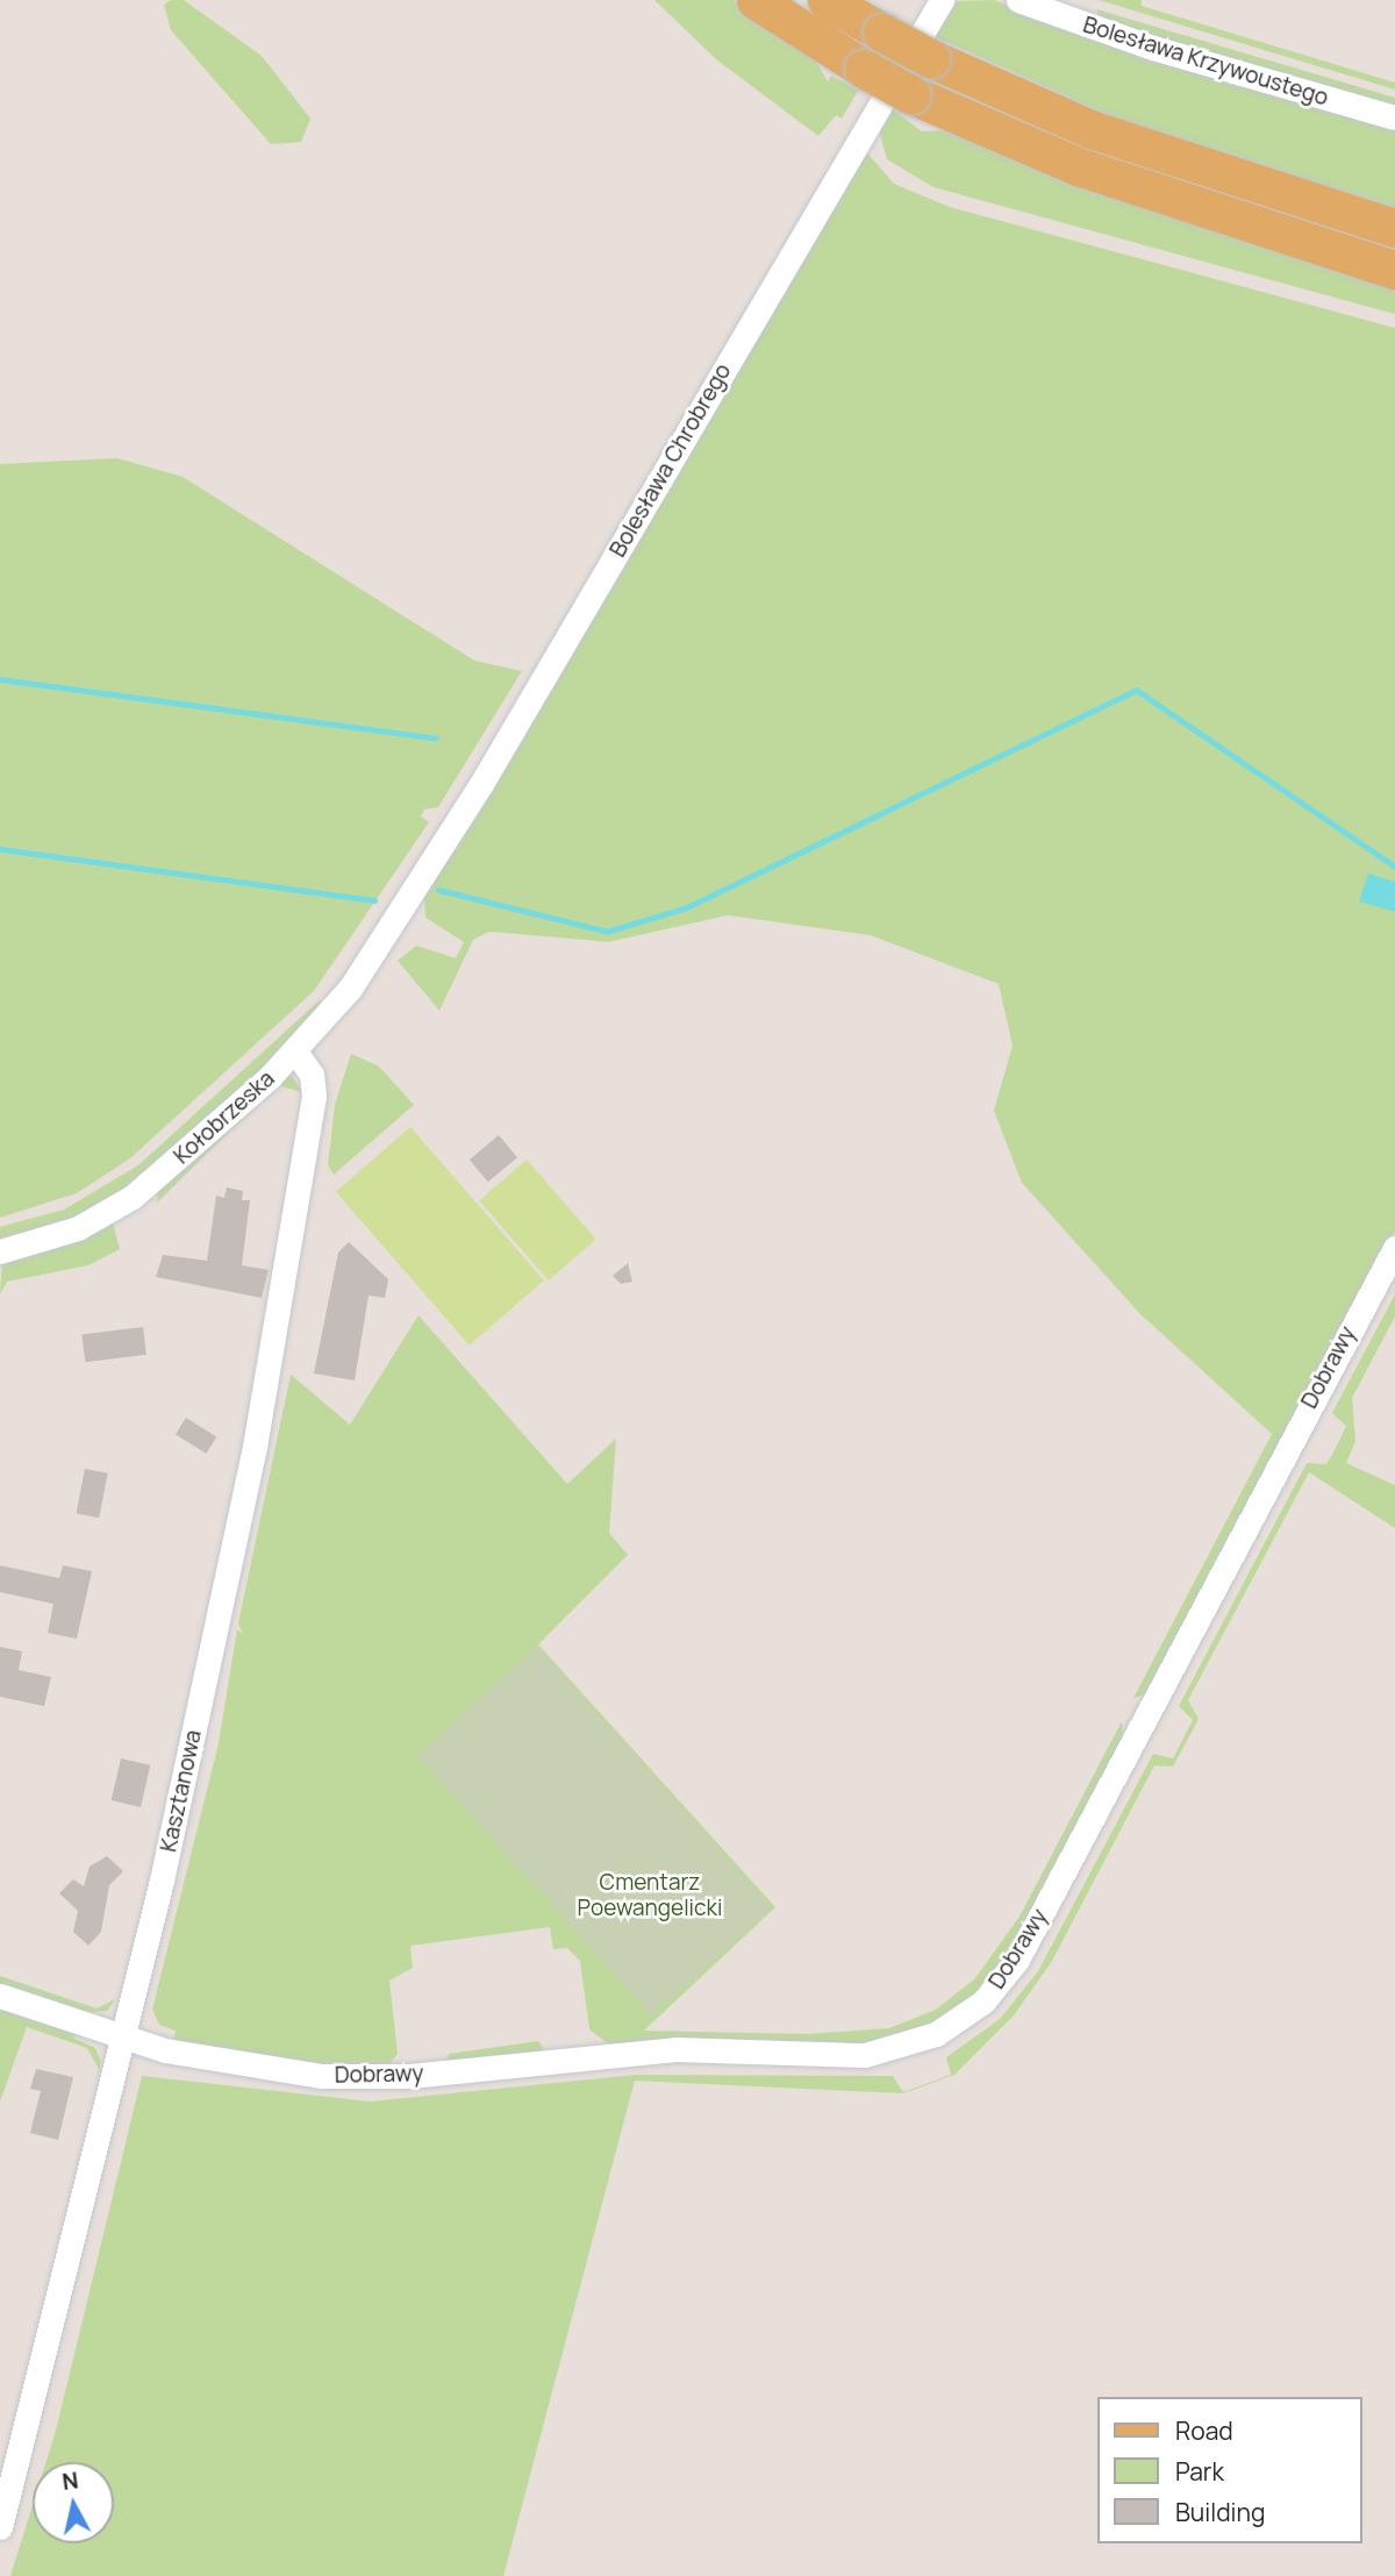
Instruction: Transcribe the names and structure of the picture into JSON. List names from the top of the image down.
{
  "streets": {
    "street": [
      "Bolesława Krzywoustego",
      "Bolesława Chrobrego",
      "Kołobrzeska",
      "Dobrawy",
      "Kasztanowa"
    ]
  },
  "crossings": [
    ["Bolesława Chrobrego", "Kołobrzeska"],
    ["Kołobrzeska", "Kasztanowa"],
    ["Dobrawy", "Kasztanowa"]
  ],
  "parks": ["Cmentarz Poewangelicki"],
  "legend": ["Road", "Park", "Building"],
  "north": "top"
}
